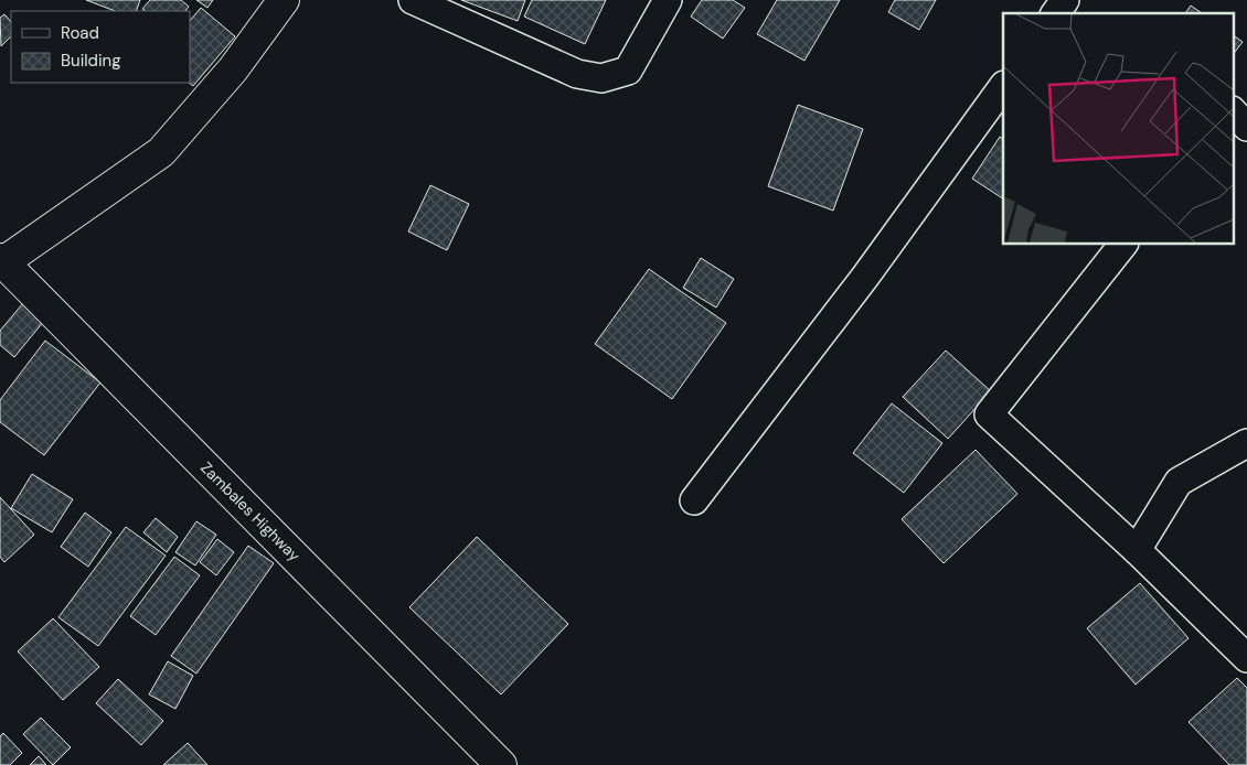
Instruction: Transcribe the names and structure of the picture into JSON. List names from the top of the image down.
{
  "streets": {
    "main road": ["Zambales Highway"]
  },
  "legend": ["Road", "Building"]
}
